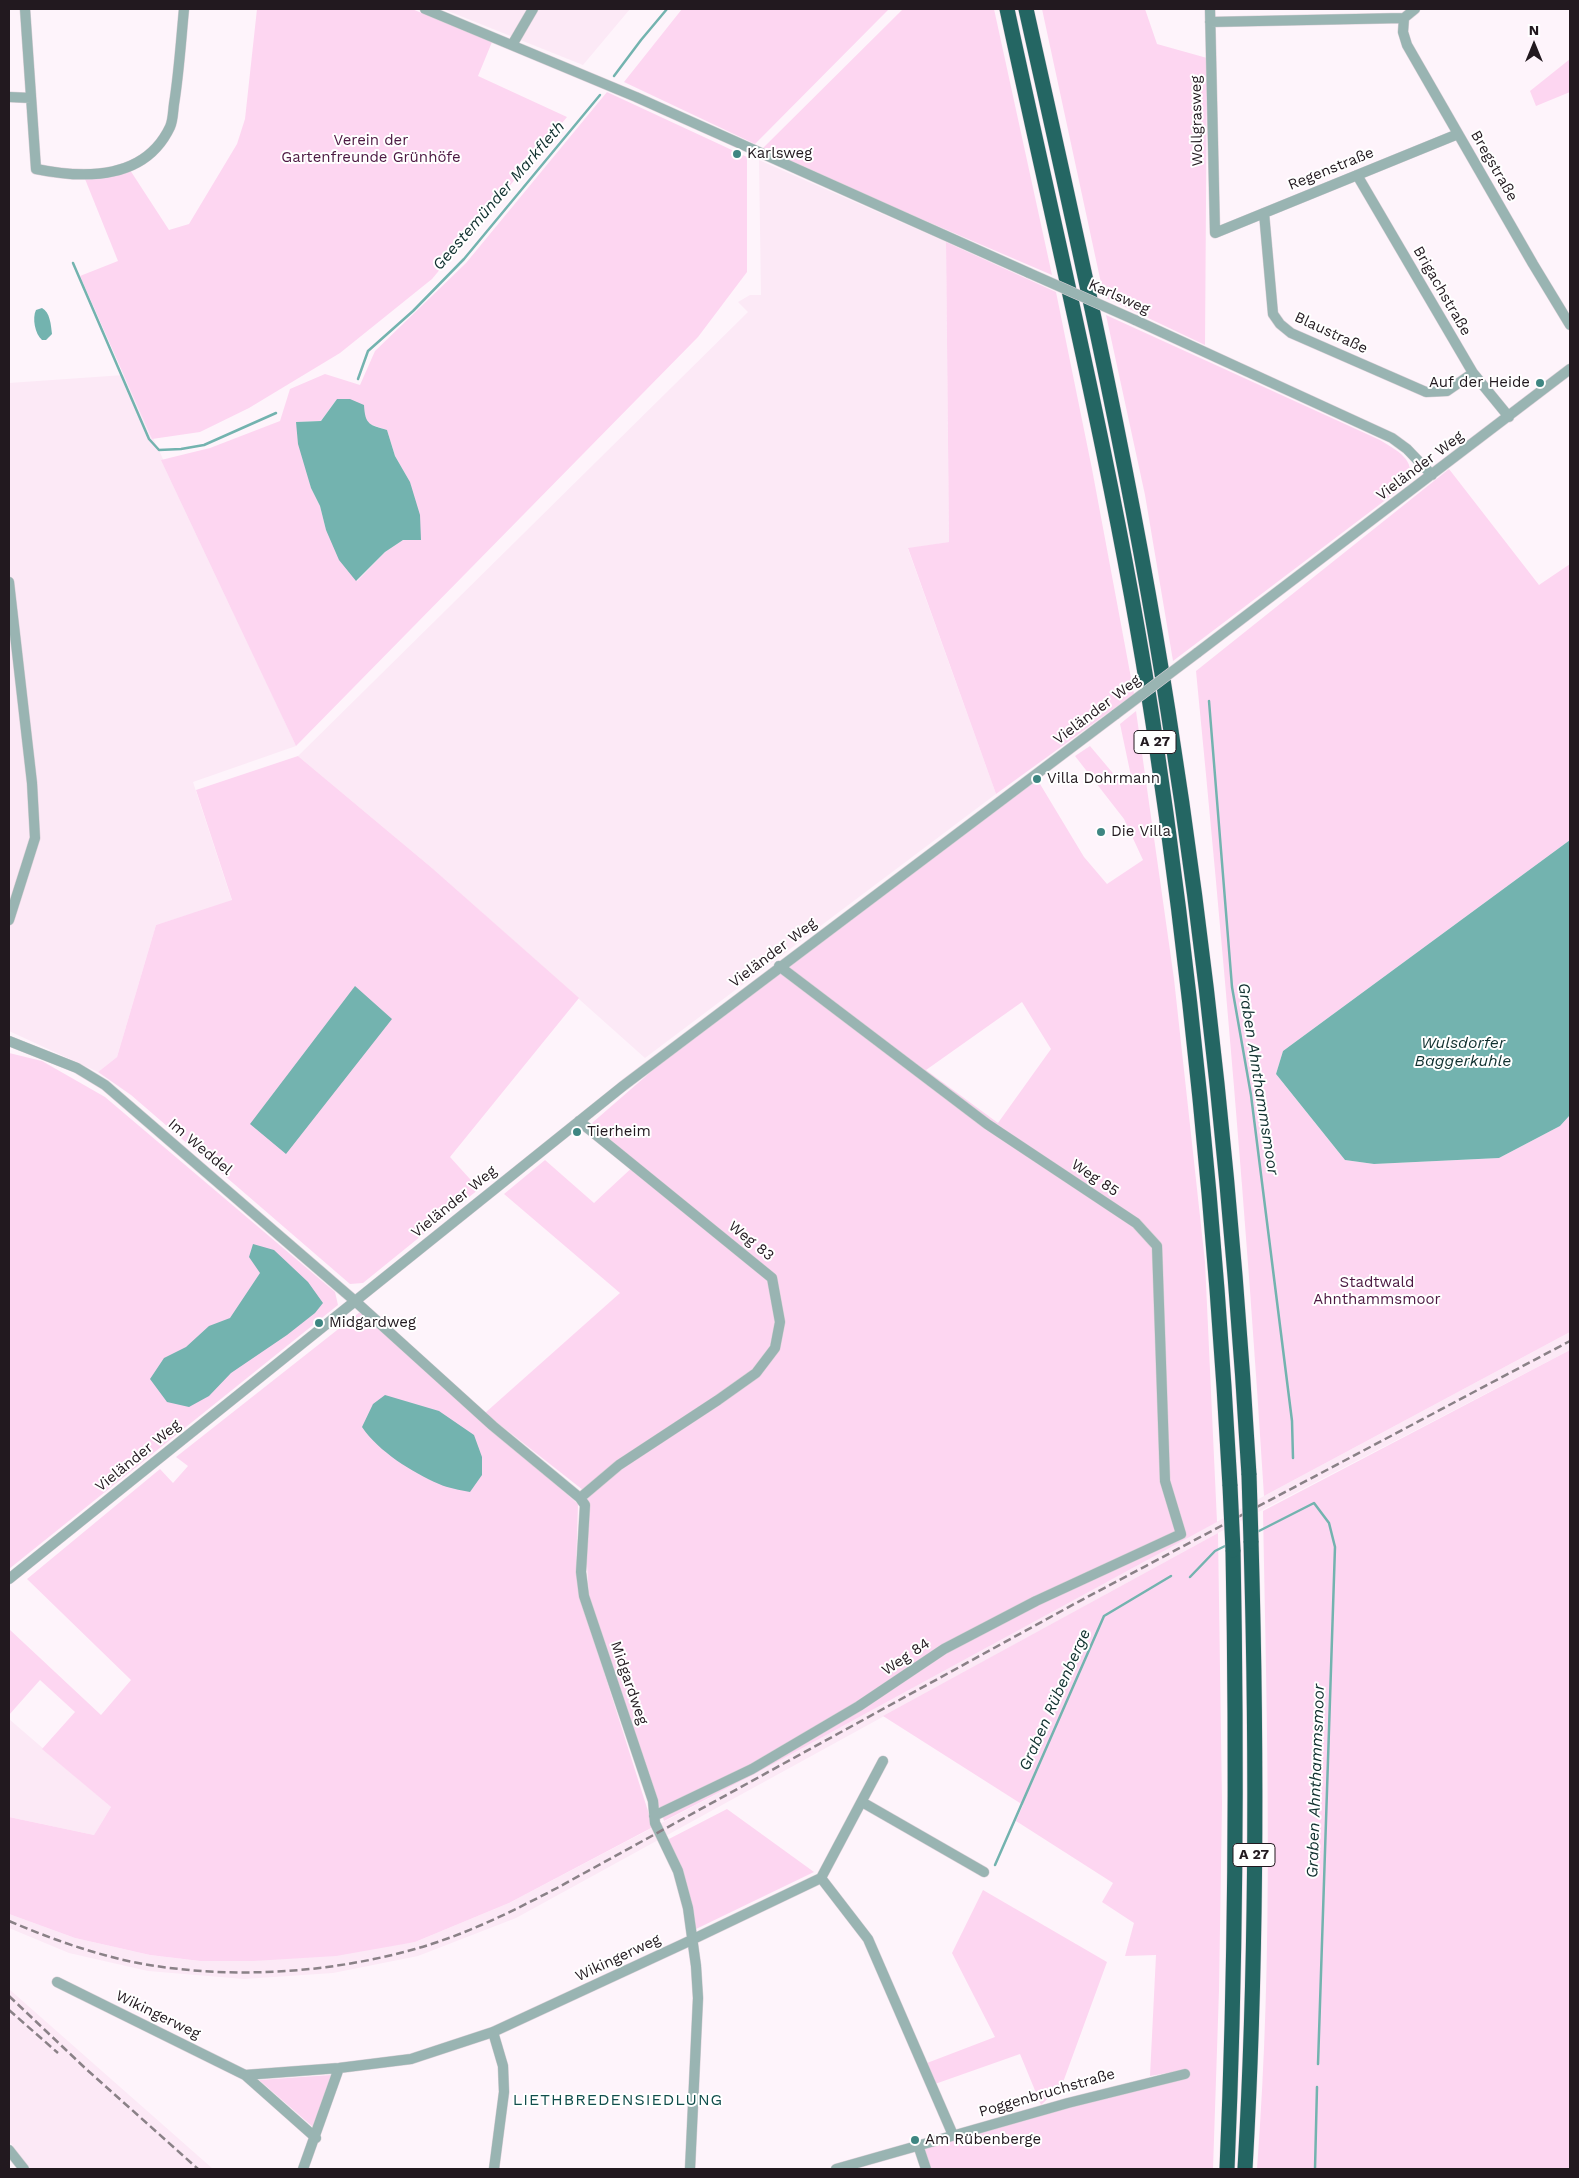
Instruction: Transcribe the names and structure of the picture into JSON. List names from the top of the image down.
{
  "streets": {
    "highway": ["A 27"],
    "street": [
      "Wollgrasweg",
      "Bregstraße",
      "Regenstraße",
      "Brigachstraße",
      "Karlsweg",
      "Blaustraße",
      "Vieländer Weg",
      "Im Weddel",
      "Weg 85",
      "Weg 83",
      "Weg 84",
      "Midgardweg",
      "Wikingerweg",
      "Poggenbruchstraße"
    ]
  },
  "crossings": [
    ["Wollgrasweg", "Regenstraße"],
    ["Bregstraße", "Regenstraße"],
    ["Regenstraße", "Brigachstraße"],
    ["Regenstraße", "Blaustraße"],
    ["Brigachstraße", "Blaustraße"],
    ["Brigachstraße", "Vieländer Weg"],
    ["Karlsweg", "Vieländer Weg"],
    ["Vieländer Weg", "Im Weddel"],
    ["Vieländer Weg", "Weg 85"],
    ["Vieländer Weg", "Weg 83"],
    ["Weg 85", "Weg 84"],
    ["Weg 83", "Midgardweg"],
    ["Weg 84", "Midgardweg"],
    ["Midgardweg", "Wikingerweg"]
  ],
  "districts": ["LIETHBREDENSIEDLUNG"],
  "water": [
    "Geestemünder Markfleth",
    "Wulsdorfer Baggerkuhle",
    "Graben Ahnthammsmoor",
    "Graben Rübenberge"
  ],
  "parks": ["Verein der Gartenfreunde Grünhöfe", "Stadtwald Ahnthammsmoor"],
  "places": [
    "Karlsweg",
    "Auf der Heide",
    "Villa Dohrmann",
    "Die Villa",
    "Tierheim",
    "Midgardweg",
    "Am Rübenberge"
  ],
  "north": "top"
}
